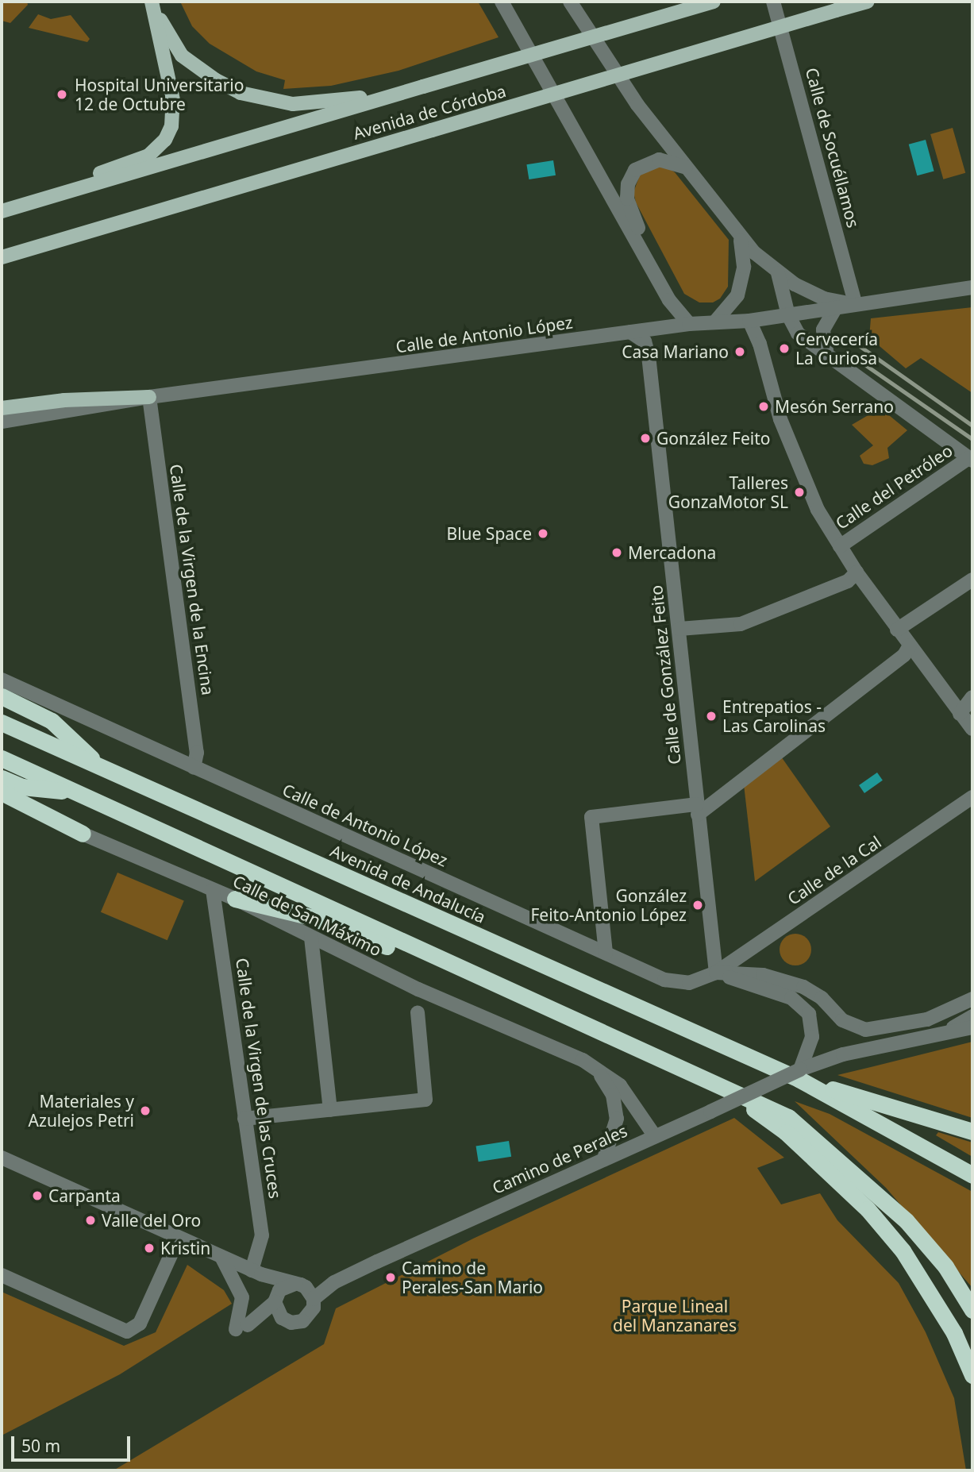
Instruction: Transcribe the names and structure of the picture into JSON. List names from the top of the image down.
{
  "streets": {
    "highway": ["Avenida de Andalucía"],
    "main road": ["Avenida de Córdoba"],
    "street": [
      "Calle de Socuéllamos",
      "Calle de Antonio López",
      "Calle del Petróleo",
      "Calle de la Virgen de la Encina",
      "Calle de González Feito",
      "Calle de la Cal",
      "Calle de San Máximo",
      "Calle de la Virgen de las Cruces",
      "Camino de Perales"
    ]
  },
  "crossings": [
    ["Calle de Socuéllamos", "Calle de Antonio López"],
    ["Calle de Antonio López", "Calle de la Virgen de la Encina"],
    ["Calle de Antonio López", "Calle de González Feito"],
    ["Calle de Antonio López", "Calle de la Cal"],
    ["Calle de González Feito", "Calle de la Cal"],
    ["Avenida de Andalucía", "Camino de Perales"],
    ["Calle de San Máximo", "Calle de la Virgen de las Cruces"],
    ["Calle de San Máximo", "Camino de Perales"]
  ],
  "parks": ["Parque Lineal del Manzanares"],
  "places": [
    "Hospital Universitario 12 de Octubre",
    "Cervecería La Curiosa",
    "Casa Mariano",
    "Mesón Serrano",
    "González Feito",
    "Talleres GonzaMotor SL",
    "Blue Space",
    "Mercadona",
    "Entrepatios - Las Carolinas",
    "González Feito-Antonio López",
    "Materiales y Azulejos Petri",
    "Carpanta",
    "Valle del Oro",
    "Kristin",
    "Camino de Perales-San Mario"
  ],
  "scale_bar": "50 m"
}
